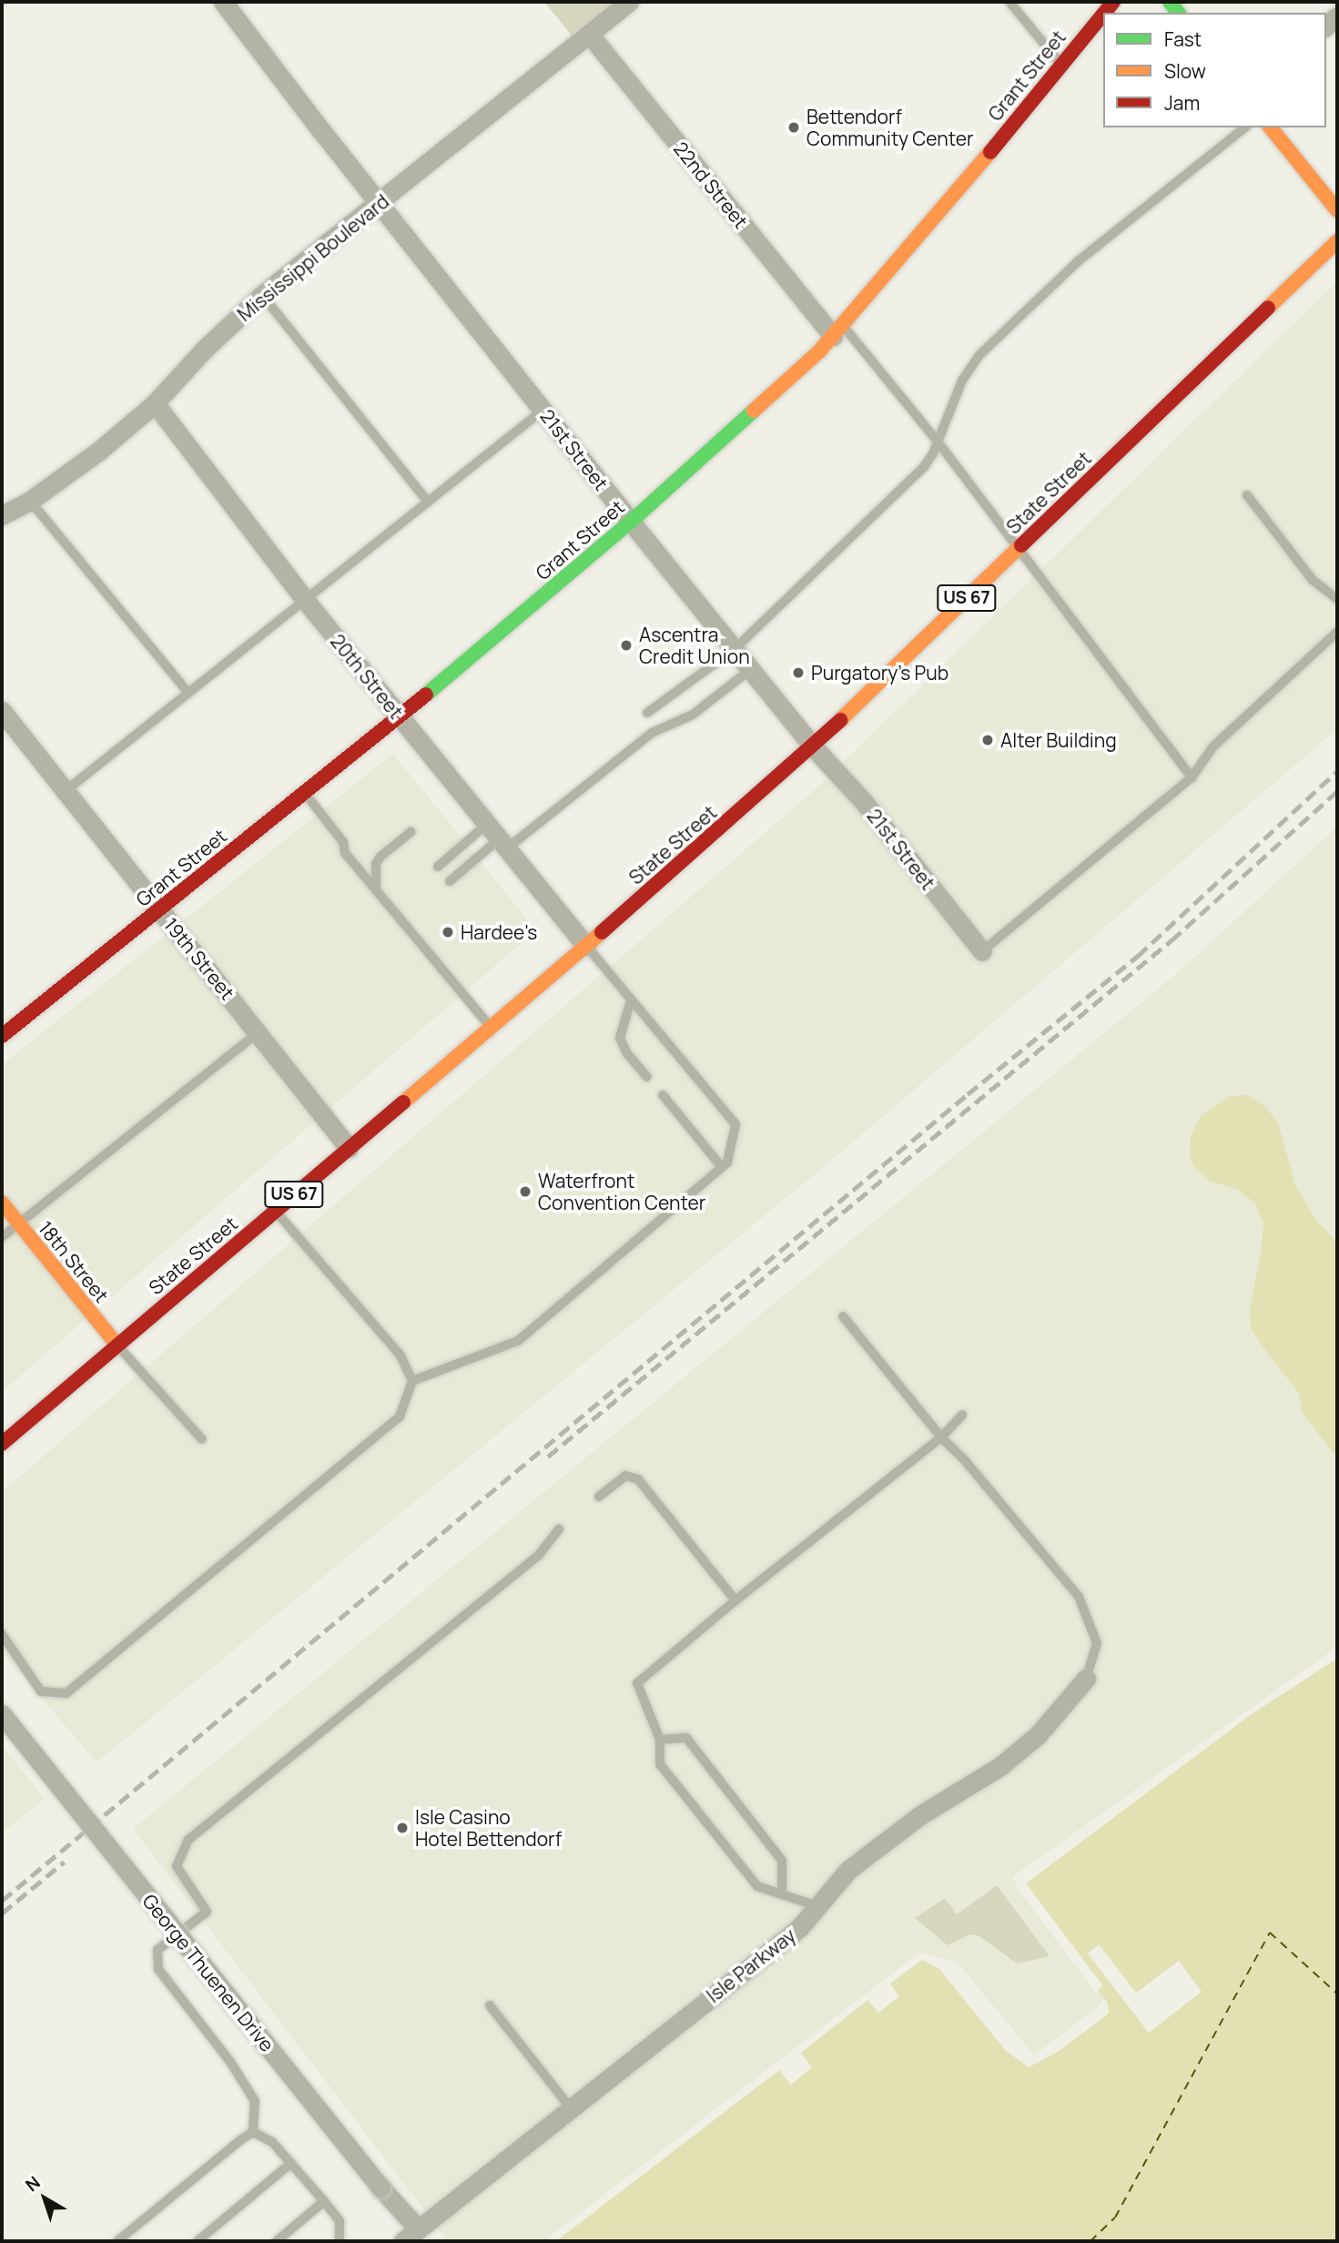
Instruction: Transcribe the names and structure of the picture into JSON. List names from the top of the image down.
{
  "streets": {
    "main road": [
      "Grant Street",
      "State Street",
      "US 67",
      "18th Street"
    ],
    "street": [
      "22nd Street",
      "Mississippi Boulevard",
      "21st Street",
      "20th Street",
      "19th Street",
      "Isle Parkway",
      "George Thuenen Drive"
    ]
  },
  "crossings": [
    ["Grant Street", "22nd Street"],
    ["Grant Street", "21st Street"],
    ["Grant Street", "20th Street"],
    ["Grant Street", "19th Street"],
    ["22nd Street", "Mississippi Boulevard"],
    ["Mississippi Boulevard", "21st Street"],
    ["Mississippi Boulevard", "20th Street"],
    ["21st Street", "State Street"],
    ["State Street", "20th Street"],
    ["State Street", "19th Street"],
    ["State Street", "18th Street"],
    ["Isle Parkway", "George Thuenen Drive"]
  ],
  "places": [
    "Bettendorf Community Center",
    "Ascentra Credit Union",
    "Purgatory's Pub",
    "Alter Building",
    "Hardee's",
    "Waterfront Convention Center",
    "Isle Casino Hotel Bettendorf"
  ],
  "legend": ["Fast", "Slow", "Jam"],
  "north": "top left"
}
